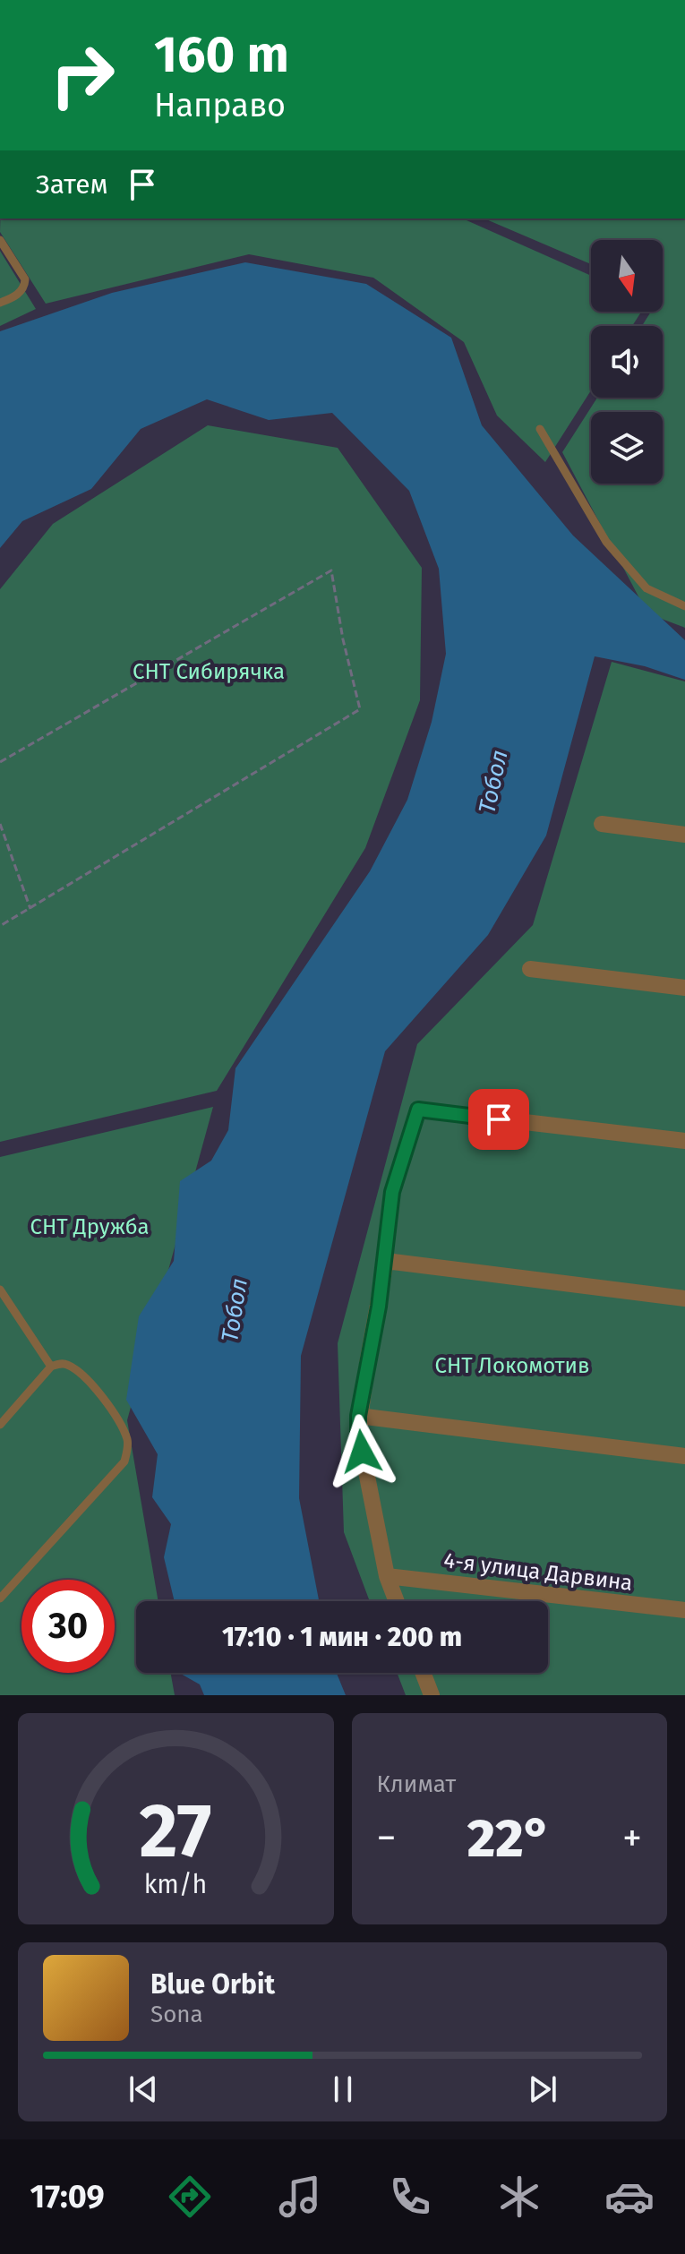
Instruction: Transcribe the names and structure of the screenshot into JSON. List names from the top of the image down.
{
  "streets": {
    "street": ["4-я улица Дарвина"]
  },
  "water": ["Тобол"],
  "parks": ["СНТ Сибирячка", "СНТ Дружба", "СНТ Локомотив"],
  "north": "bottom",
  "page": {
    "turn": ["160 m", "Направо"],
    "then": "Затем",
    "limit": "30",
    "trip": "17:10 · 1 мин · 200 m",
    "tile": "Климат",
    "heat": ["−", "22°", "+"],
    "song": ["Blue Orbit", "Sona"],
    "tabs": "17:09",
    "gauge": ["27", "km/h"]
  }
}
